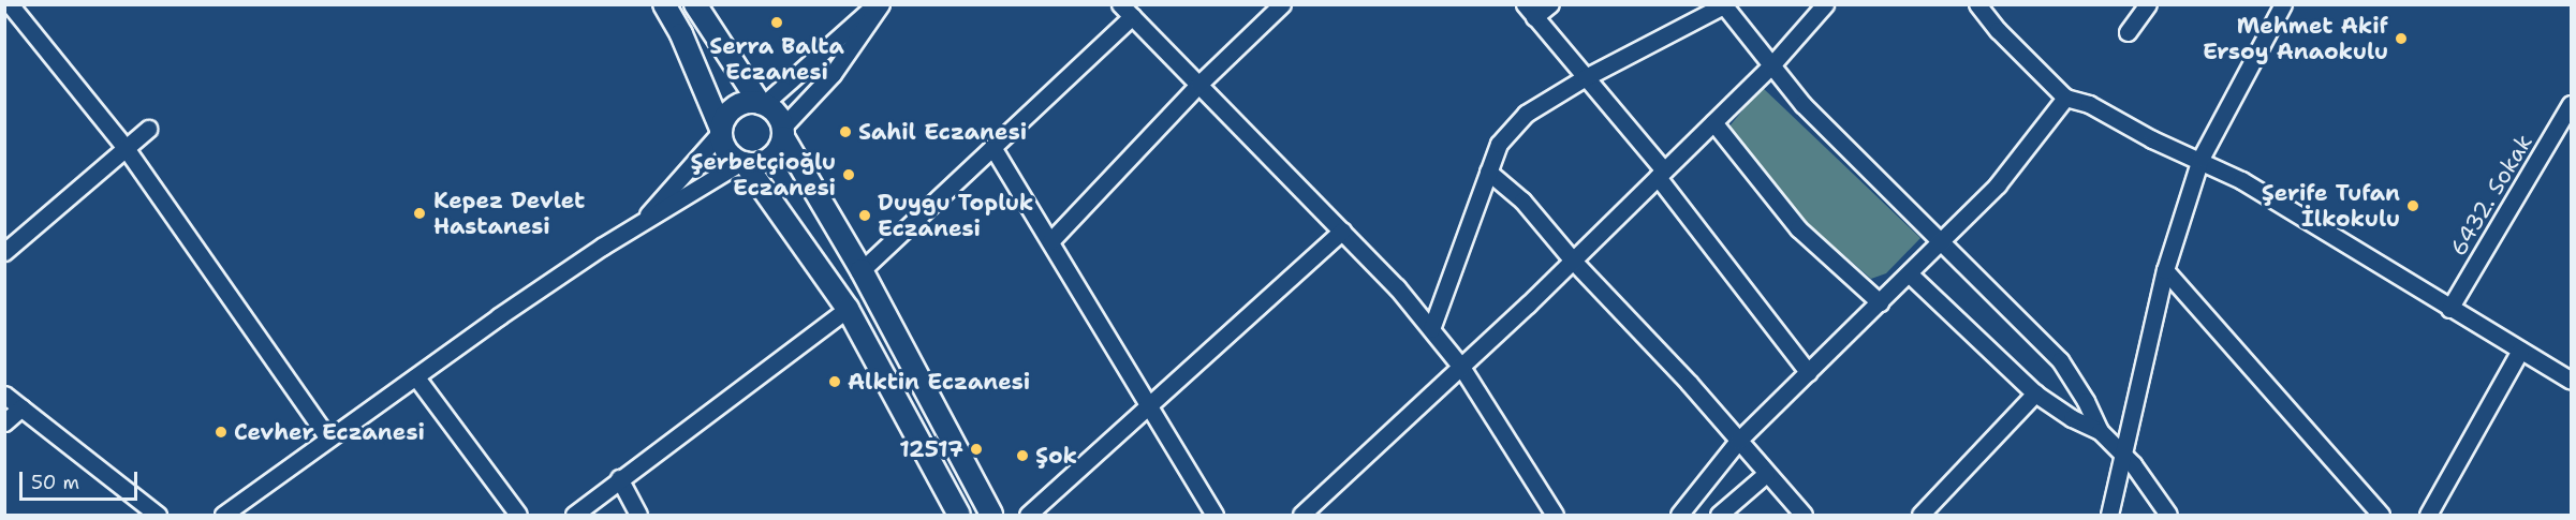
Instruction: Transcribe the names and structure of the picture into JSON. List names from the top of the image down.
{
  "streets": {
    "street": ["6432. Sokak"]
  },
  "places": [
    "Serra Balta Eczanesi",
    "Mehmet Akif Ersoy Anaokulu",
    "Sahil Eczanesi",
    "Şerbetçioğlu Eczanesi",
    "Şerife Tufan İlkokulu",
    "Kepez Devlet Hastanesi",
    "Duygu Topluk Eczanesi",
    "Alktin Eczanesi",
    "Cevher Eczanesi",
    "12517",
    "Şok"
  ],
  "scale_bar": "50 m"
}
